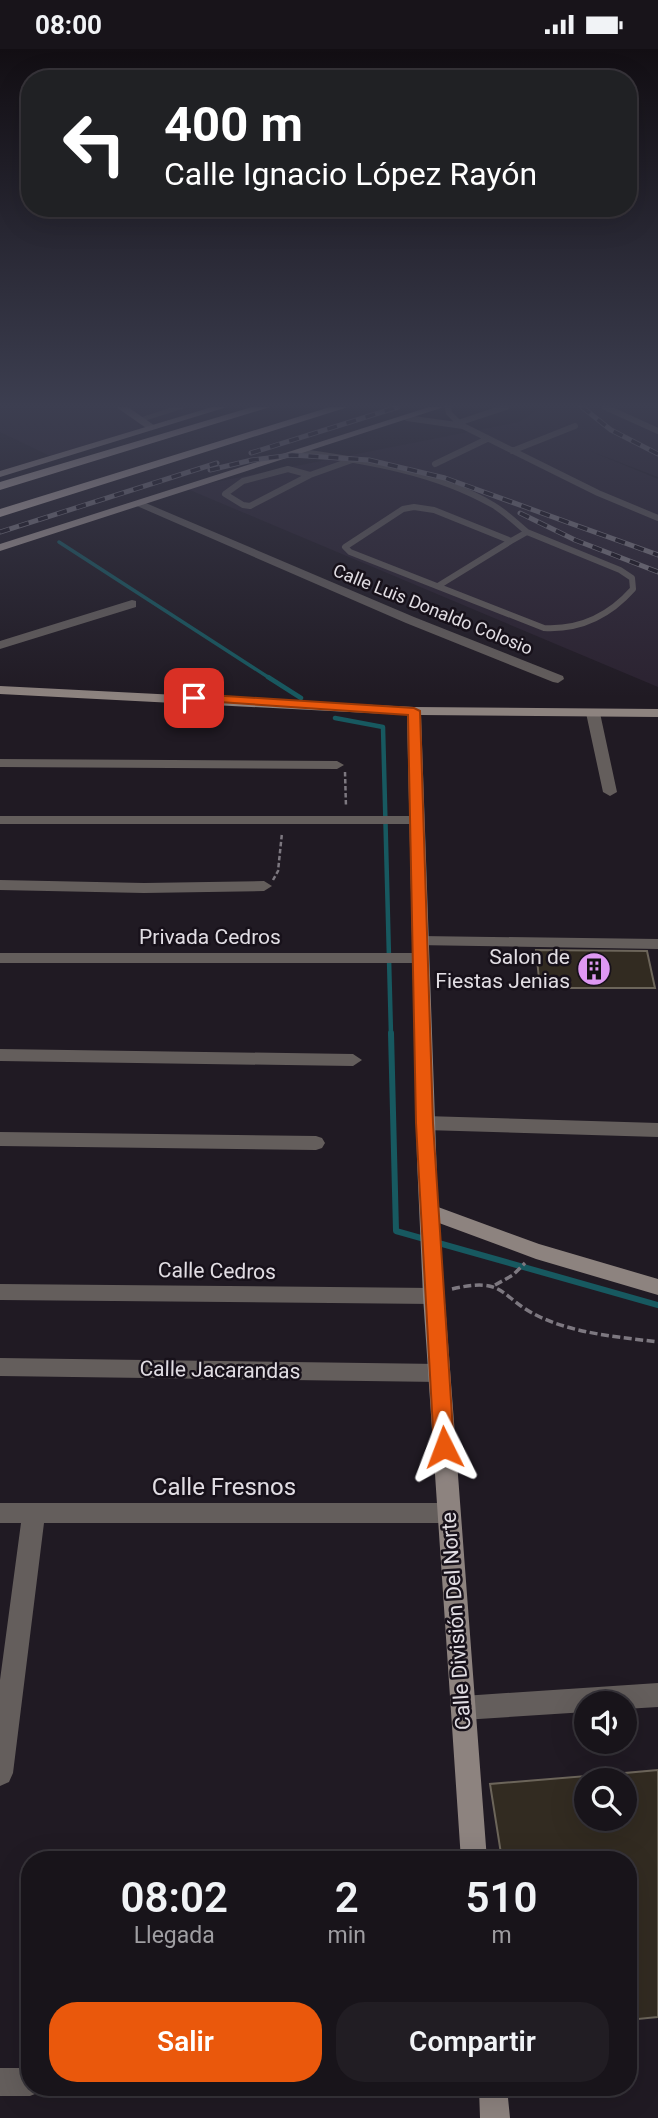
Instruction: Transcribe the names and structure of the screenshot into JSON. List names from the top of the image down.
{
  "streets": {
    "main road": ["Calle División Del Norte"],
    "street": [
      "Calle Luis Donaldo Colosio",
      "Privada Cedros",
      "Calle Cedros",
      "Calle Jacarandas",
      "Calle Fresnos"
    ]
  },
  "crossings": [
    ["Privada Cedros", "Calle División Del Norte"],
    ["Calle Cedros", "Calle División Del Norte"],
    ["Calle Jacarandas", "Calle División Del Norte"],
    ["Calle Fresnos", "Calle División Del Norte"]
  ],
  "places": {
    "building": ["Salon de Fiestas Jenias"]
  },
  "page": {
    "status": "08:00",
    "turn": ["400 m", "Calle Ignacio López Rayón"],
    "eta": [
      "08:02",
      "Llegada",
      "2",
      "min",
      "510",
      "m"
    ],
    "buttons": ["Salir", "Compartir"]
  }
}
